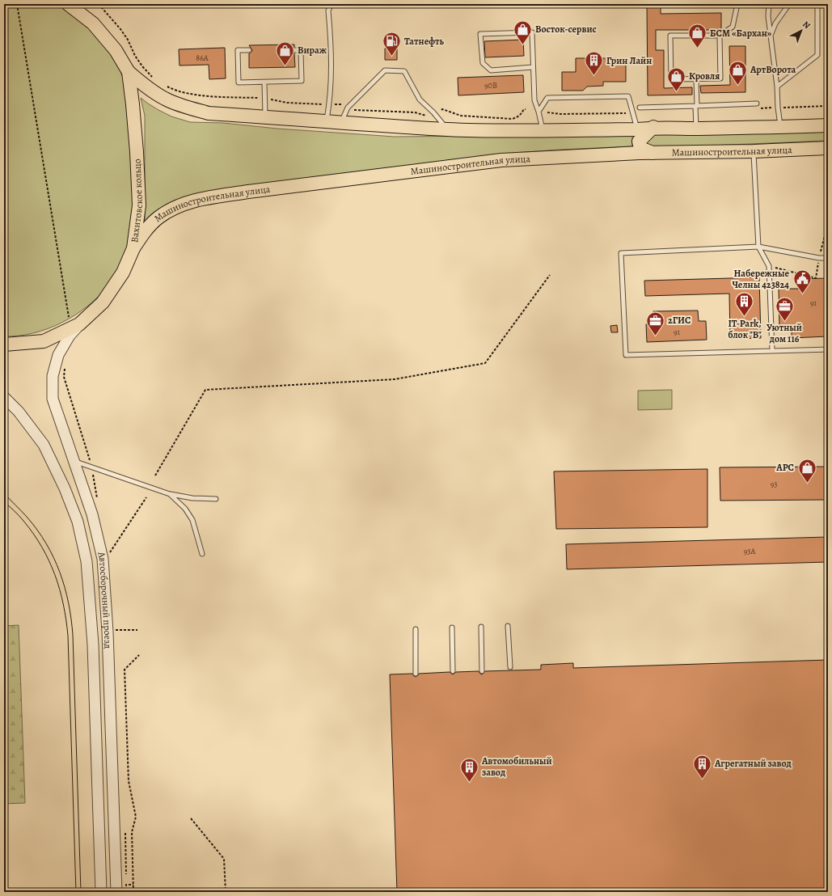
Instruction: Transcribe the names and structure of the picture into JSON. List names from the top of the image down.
{
  "streets": {
    "main road": ["Машиностроительная улица", "Вахитовское кольцо"],
    "street": ["Автосборочный проезд"]
  },
  "crossings": [
    ["Машиностроительная улица", "Вахитовское кольцо"],
    ["Вахитовское кольцо", "Автосборочный проезд"]
  ],
  "places": {
    "shop": [
      "Восток-сервис",
      "БСМ «Бархан»",
      "Вираж",
      "АртВорота",
      "Кровля",
      "АРС"
    ],
    "fuel station": ["Татнефть"],
    "building": [
      "Грин Лайн",
      "IT-Park, блок \"В\"",
      "Агрегатный завод",
      "Автомобильный завод"
    ],
    "public building": ["Набережные Челны 423824"],
    "office": ["Уютный дом 116", "2ГИС"]
  },
  "house_numbers": [
    "86А",
    "90В",
    "91",
    "91",
    "93",
    "93А"
  ],
  "north": "top right"
}
